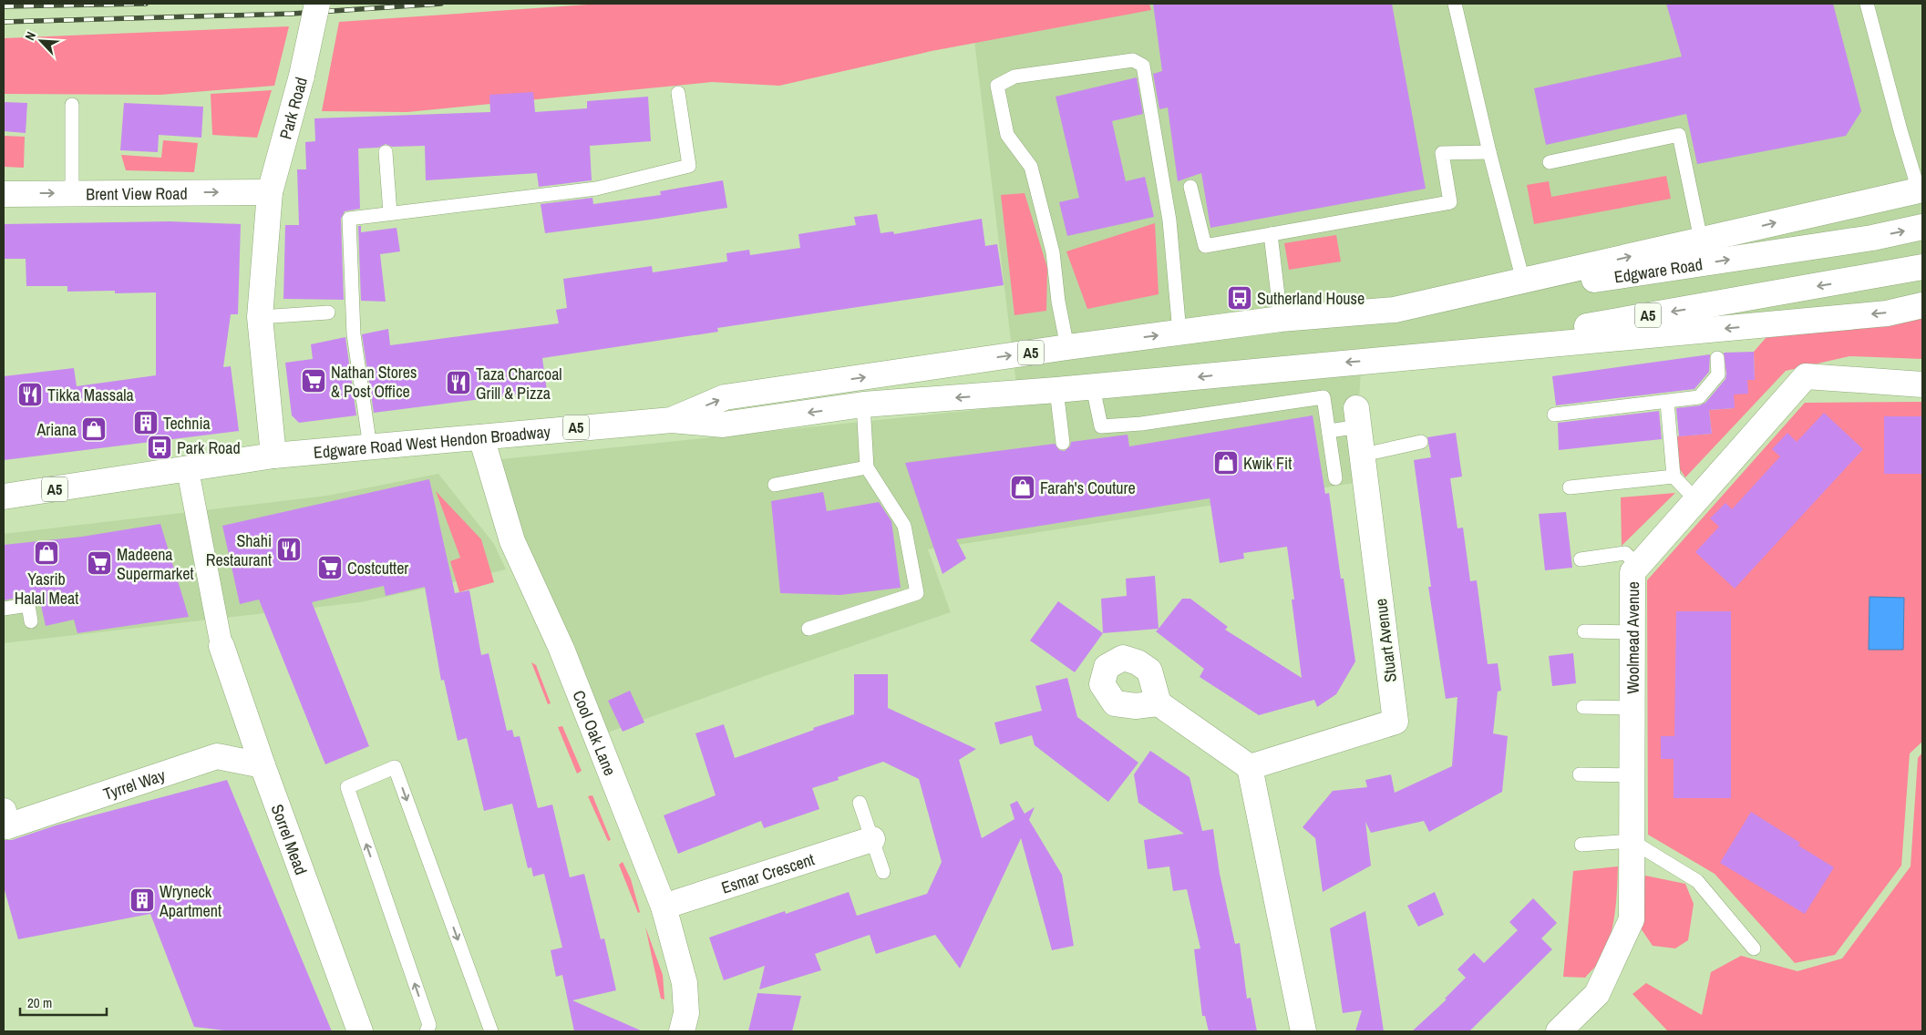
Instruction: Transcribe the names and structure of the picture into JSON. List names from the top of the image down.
{
  "streets": {
    "main road": [
      "Park Road",
      "Brent View Road",
      "Edgware Road",
      "A5",
      "Edgware Road West Hendon Broadway",
      "Woolmead Avenue",
      "Stuart Avenue",
      "Cool Oak Lane",
      "Tyrrel Way",
      "Sorrel Mead",
      "Esmar Crescent"
    ]
  },
  "crossings": [
    ["Park Road", "Brent View Road"],
    ["Park Road", "A5"],
    ["Park Road", "Edgware Road West Hendon Broadway"],
    ["Edgware Road", "A5"],
    ["A5", "Edgware Road West Hendon Broadway"],
    ["Edgware Road West Hendon Broadway", "Cool Oak Lane"],
    ["Cool Oak Lane", "Esmar Crescent"],
    ["Tyrrel Way", "Sorrel Mead"]
  ],
  "one_way": ["Brent View Road"],
  "places": {
    "bus stop": ["Sutherland House", "Park Road"],
    "supermarket": ["Nathan Stores & Post Office", "Madeena Supermarket", "Costcutter"],
    "restaurant": ["Taza Charcoal Grill & Pizza", "Tikka Massala", "Shahi Restaurant"],
    "building": ["Technia", "Wryneck Apartment"],
    "shop": [
      "Ariana",
      "Kwik Fit",
      "Farah's Couture",
      "Yasrib Halal Meat"
    ]
  },
  "scale_bar": "20 m",
  "north": "top left"
}
